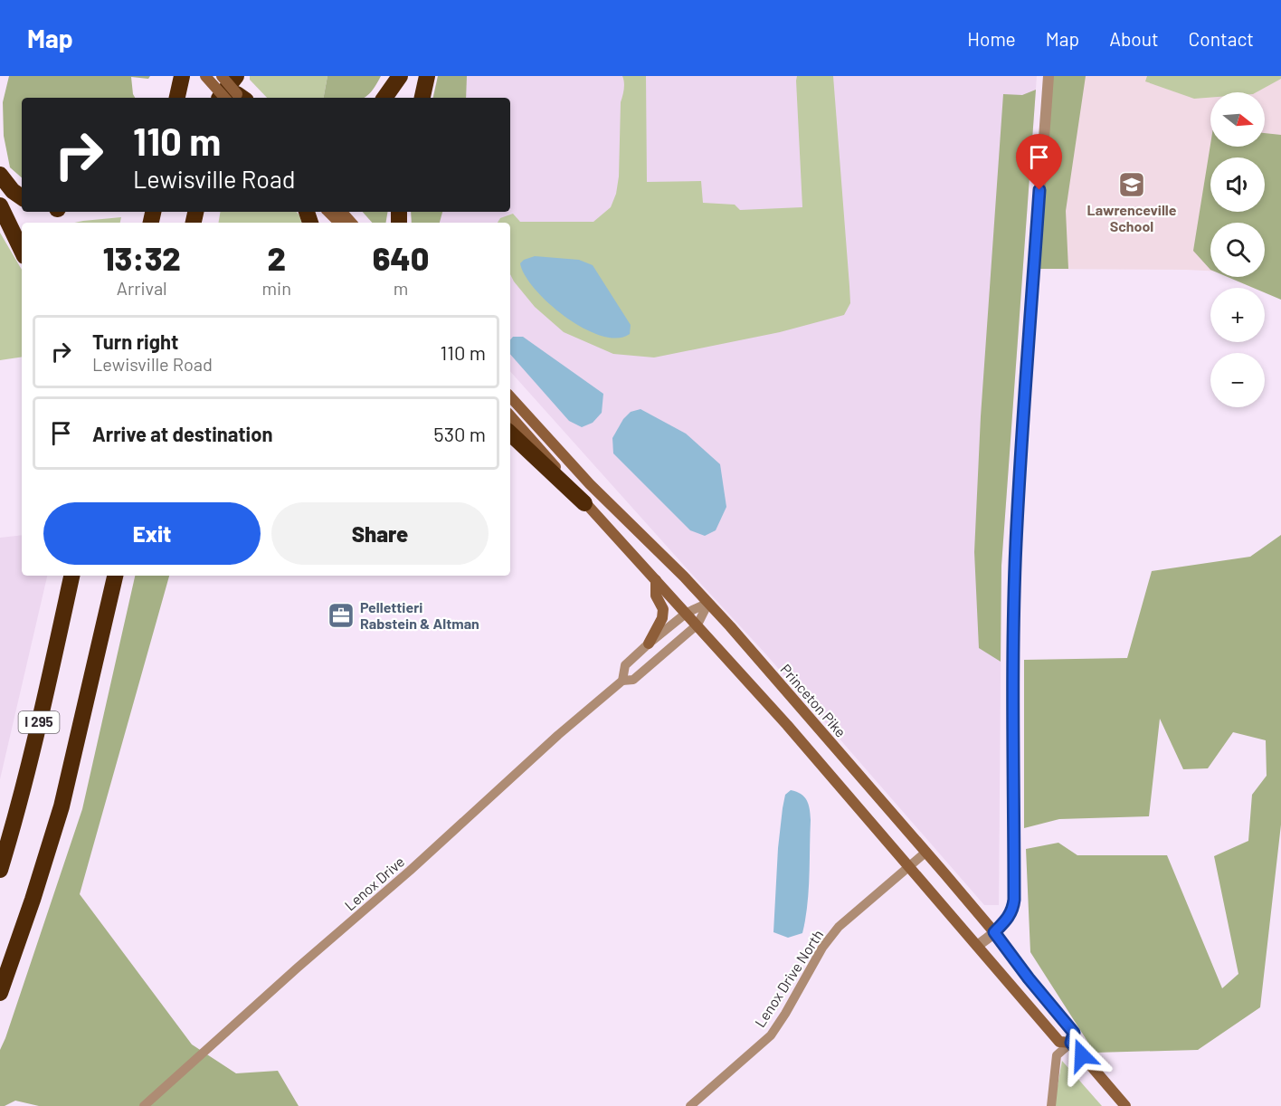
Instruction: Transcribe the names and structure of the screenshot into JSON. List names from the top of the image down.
{
  "streets": {
    "highway": ["I 295"],
    "main road": ["Princeton Pike"],
    "street": ["Lenox Drive", "Lenox Drive North"]
  },
  "crossings": [
    ["Princeton Pike", "Lenox Drive"],
    ["Princeton Pike", "Lenox Drive North"]
  ],
  "places": {
    "school or university": ["Lawrenceville School"],
    "office": ["Pellettieri Rabstein & Altman"]
  },
  "north": "right",
  "page": {
    "header": "Map",
    "nav": [
      "Home",
      "Map",
      "About",
      "Contact"
    ],
    "map_buttons": ["+", "−"],
    "turn": ["110 m", "Lewisville Road"],
    "eta": [
      "13:32",
      "Arrival",
      "2",
      "min",
      "640",
      "m"
    ],
    "list": [
      {
        "name": "Turn right",
        "note": "Lewisville Road",
        "value": "110 m"
      },
      {
        "name": "Arrive at destination",
        "value": "530 m"
      }
    ],
    "buttons": ["Exit", "Share"]
  }
}
